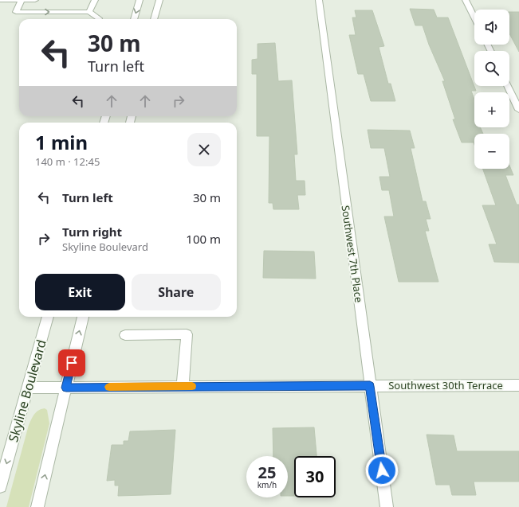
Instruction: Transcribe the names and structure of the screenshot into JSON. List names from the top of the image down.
{
  "streets": {
    "street": ["Southwest 7th Place", "Southwest 30th Terrace", "Skyline Boulevard"]
  },
  "crossings": [
    ["Southwest 7th Place", "Southwest 30th Terrace"],
    ["Southwest 30th Terrace", "Skyline Boulevard"]
  ],
  "page": {
    "map_buttons": ["+", "−"],
    "turn": ["30 m", "Turn left"],
    "heading": ["1 min", "140 m · 12:45"],
    "list": [
      {
        "name": "Turn left",
        "value": "30 m"
      },
      {
        "name": "Turn right",
        "note": "Skyline Boulevard",
        "value": "100 m"
      }
    ],
    "buttons": ["Exit", "Share"],
    "speed": "25 km/h",
    "limit": "30"
  }
}
